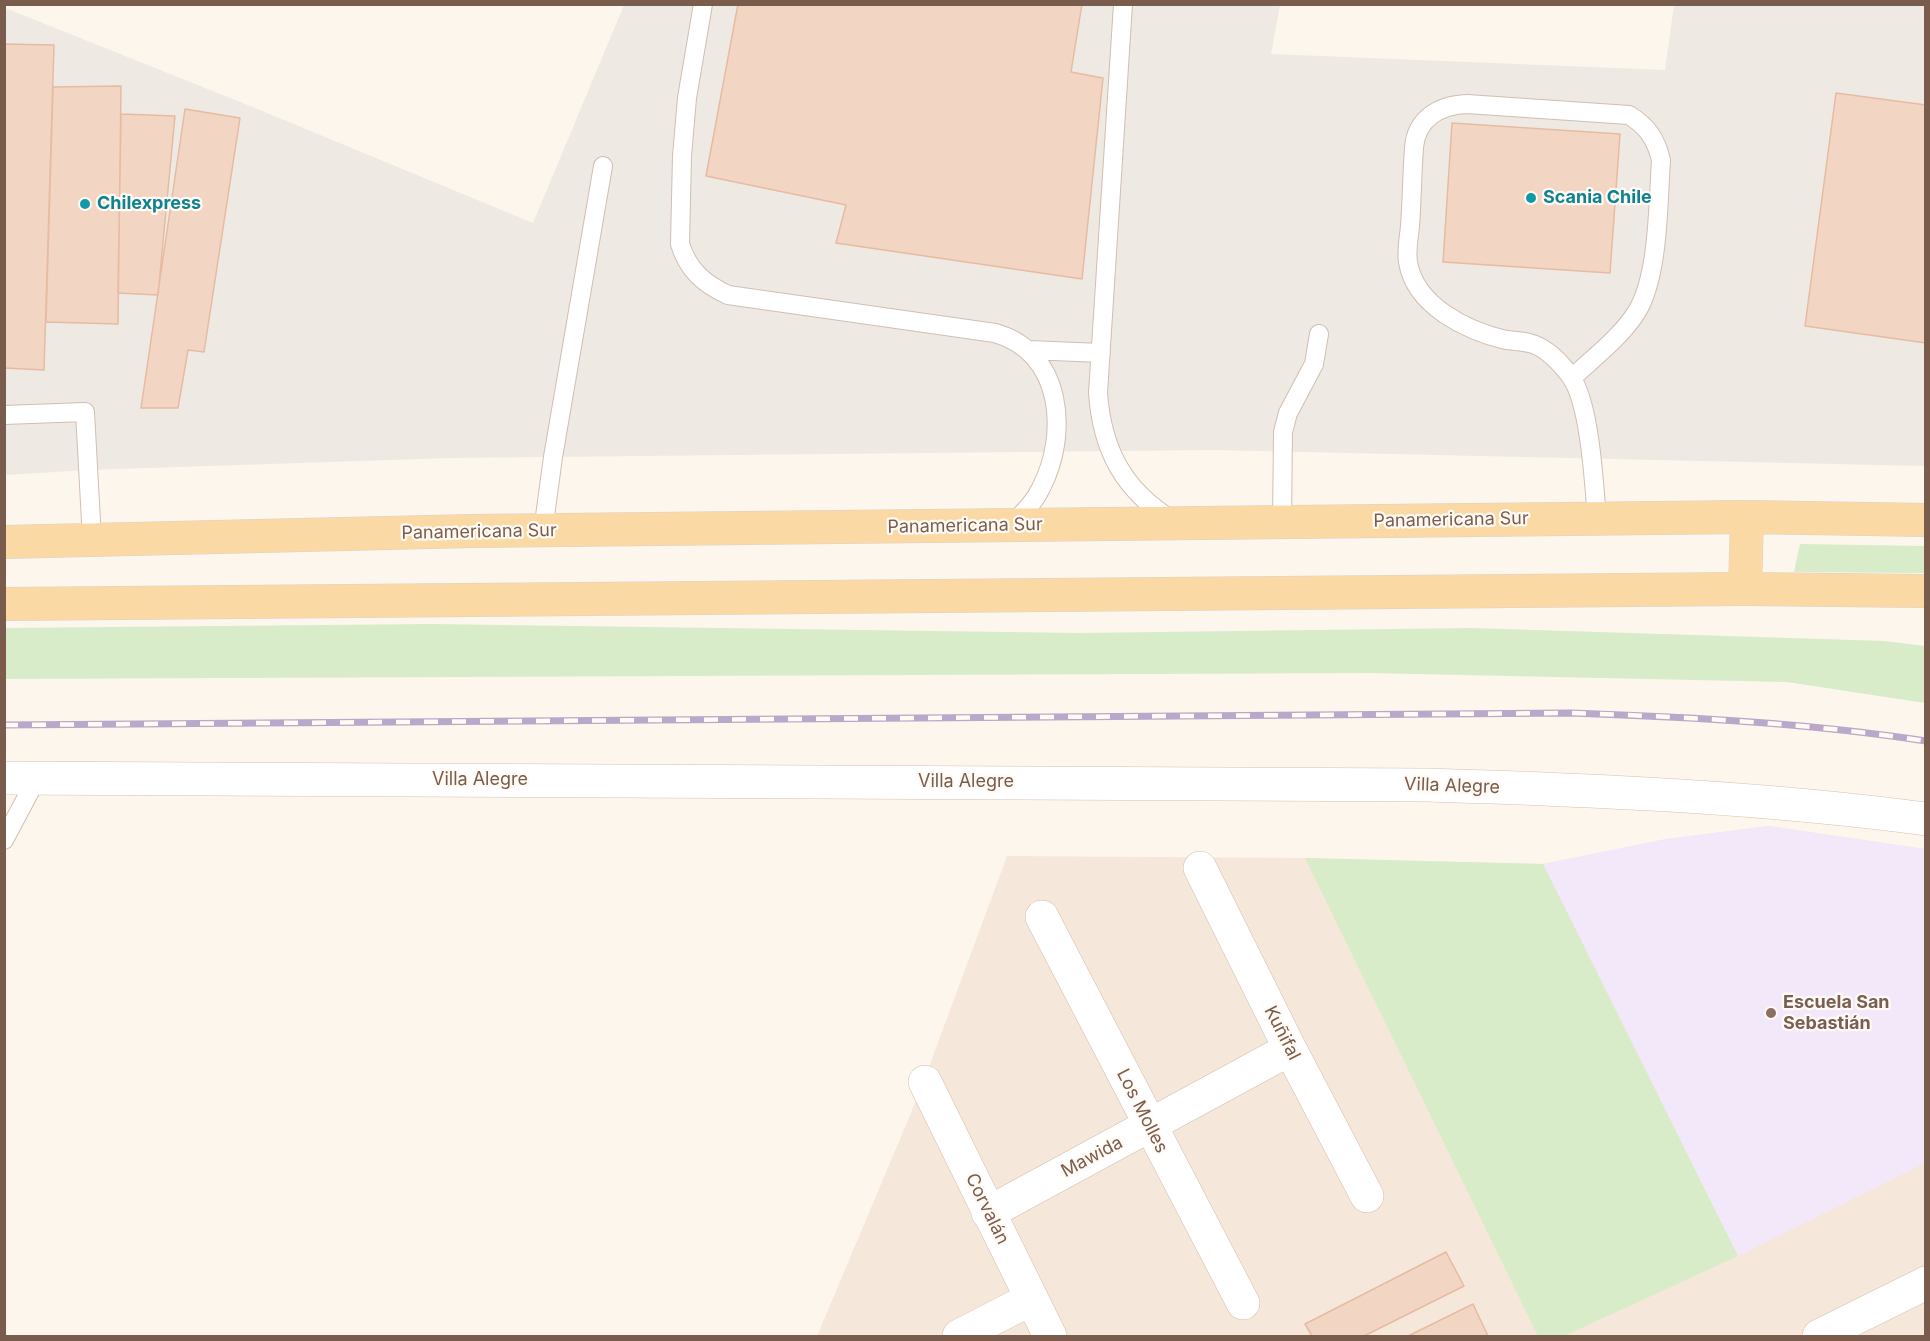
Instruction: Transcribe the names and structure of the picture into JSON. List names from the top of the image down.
{
  "streets": {
    "main road": [
      "Panamericana Sur",
      "Villa Alegre",
      "Kuñifal",
      "Los Molles",
      "Mawida",
      "Corvalán"
    ]
  },
  "crossings": [
    ["Kuñifal", "Mawida"],
    ["Los Molles", "Mawida"],
    ["Mawida", "Corvalán"]
  ],
  "places": ["Scania Chile", "Chilexpress", "Escuela San Sebastián"]
}
